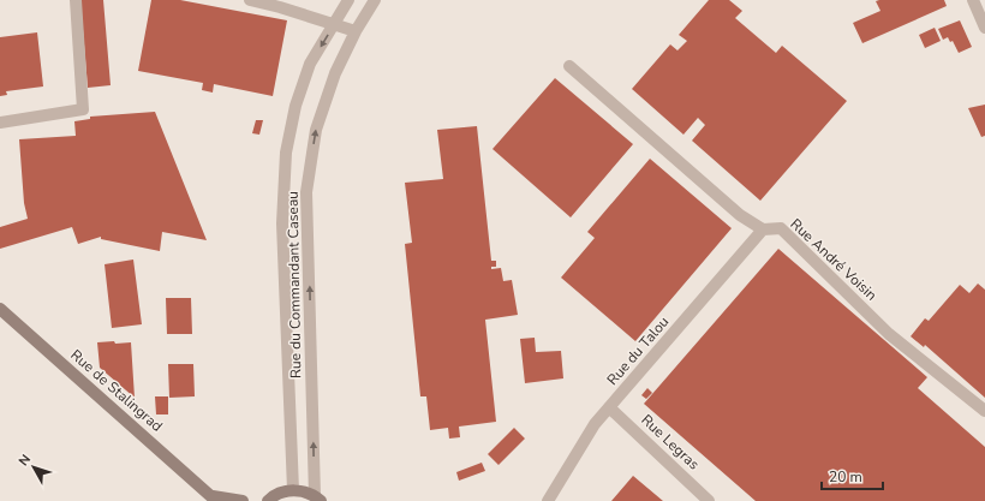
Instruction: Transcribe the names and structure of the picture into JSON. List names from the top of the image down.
{
  "streets": {
    "street": [
      "Rue André Voisin",
      "Rue du Commandant Caseau",
      "Rue du Talou",
      "Rue de Stalingrad",
      "Rue Legras"
    ]
  },
  "crossings": [
    ["Rue André Voisin", "Rue du Talou"],
    ["Rue du Talou", "Rue Legras"]
  ],
  "scale_bar": "20 m",
  "north": "top left"
}
